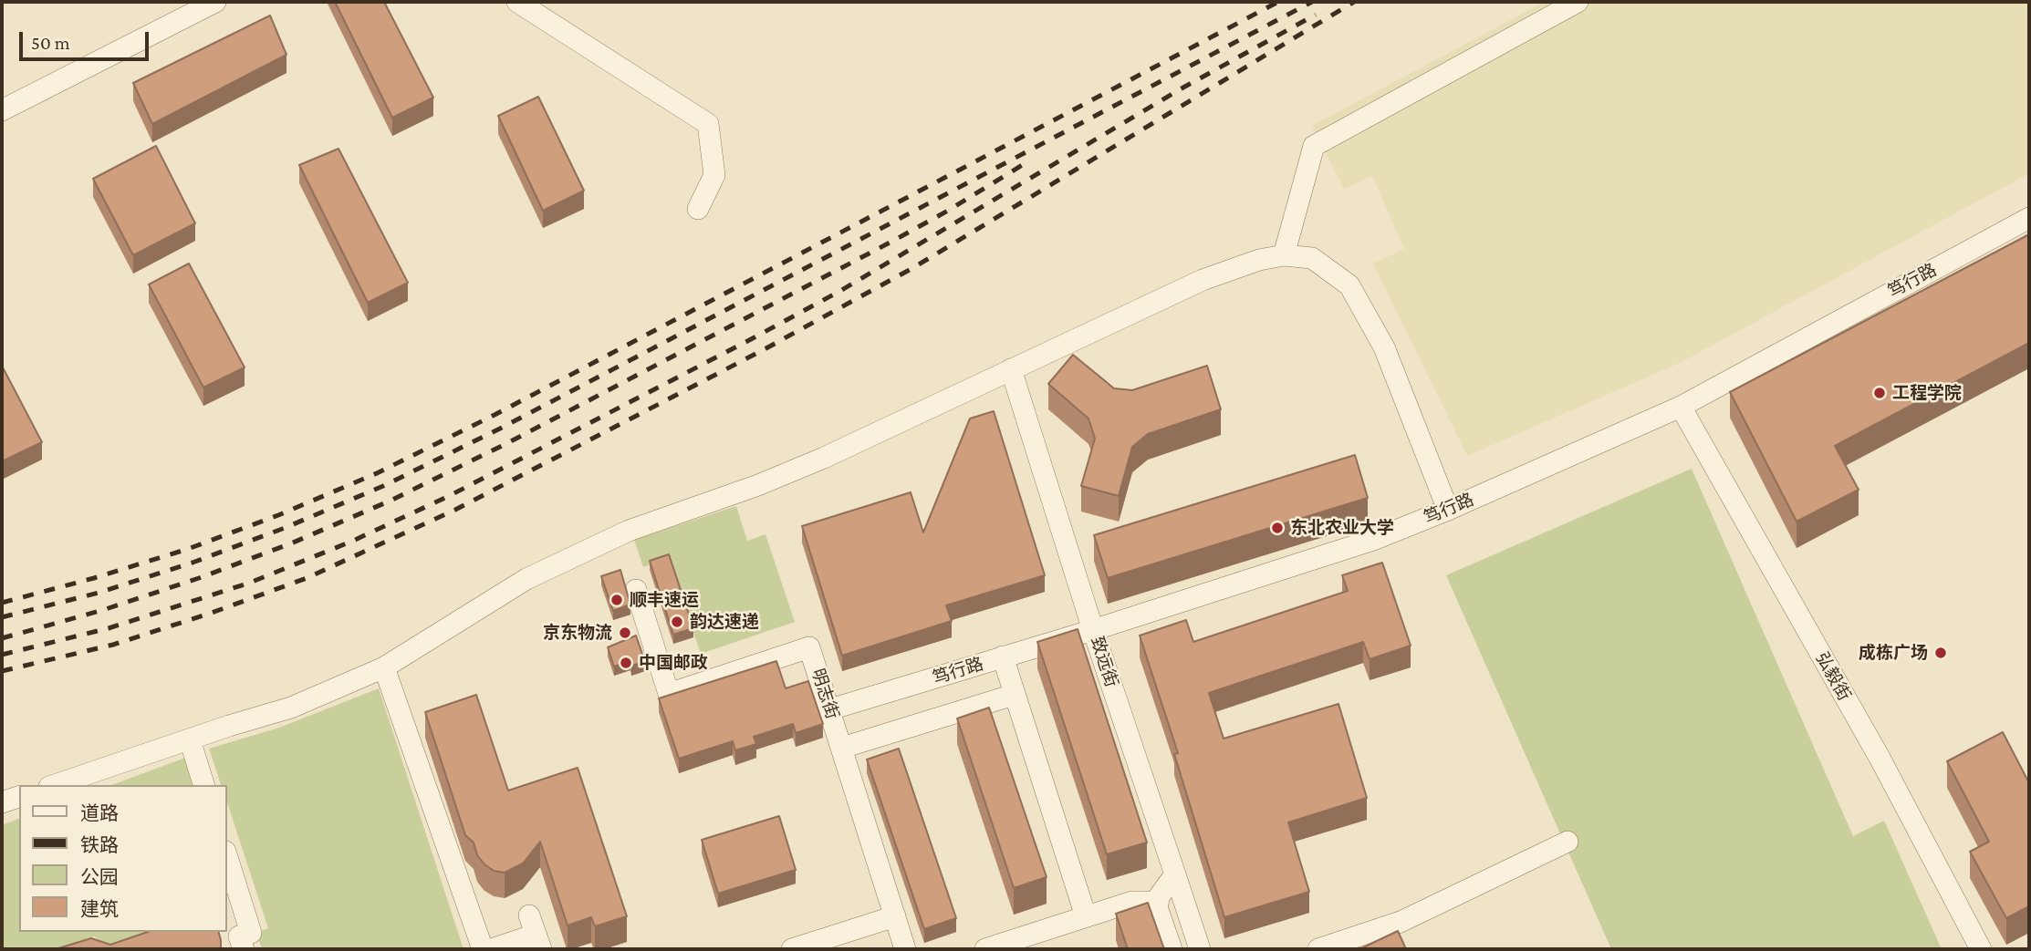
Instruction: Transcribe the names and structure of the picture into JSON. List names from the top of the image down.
{
  "streets": {
    "street": [
      "笃行路",
      "致远街",
      "弘毅街",
      "明志街"
    ]
  },
  "crossings": [
    ["笃行路", "致远街"],
    ["笃行路", "弘毅街"],
    ["笃行路", "明志街"]
  ],
  "places": [
    "工程学院",
    "东北农业大学",
    "顺丰速运",
    "韵达速递",
    "京东物流",
    "成栋广场",
    "中国邮政"
  ],
  "legend": [
    "道路",
    "铁路",
    "公园",
    "建筑"
  ],
  "scale_bar": "50 m"
}
